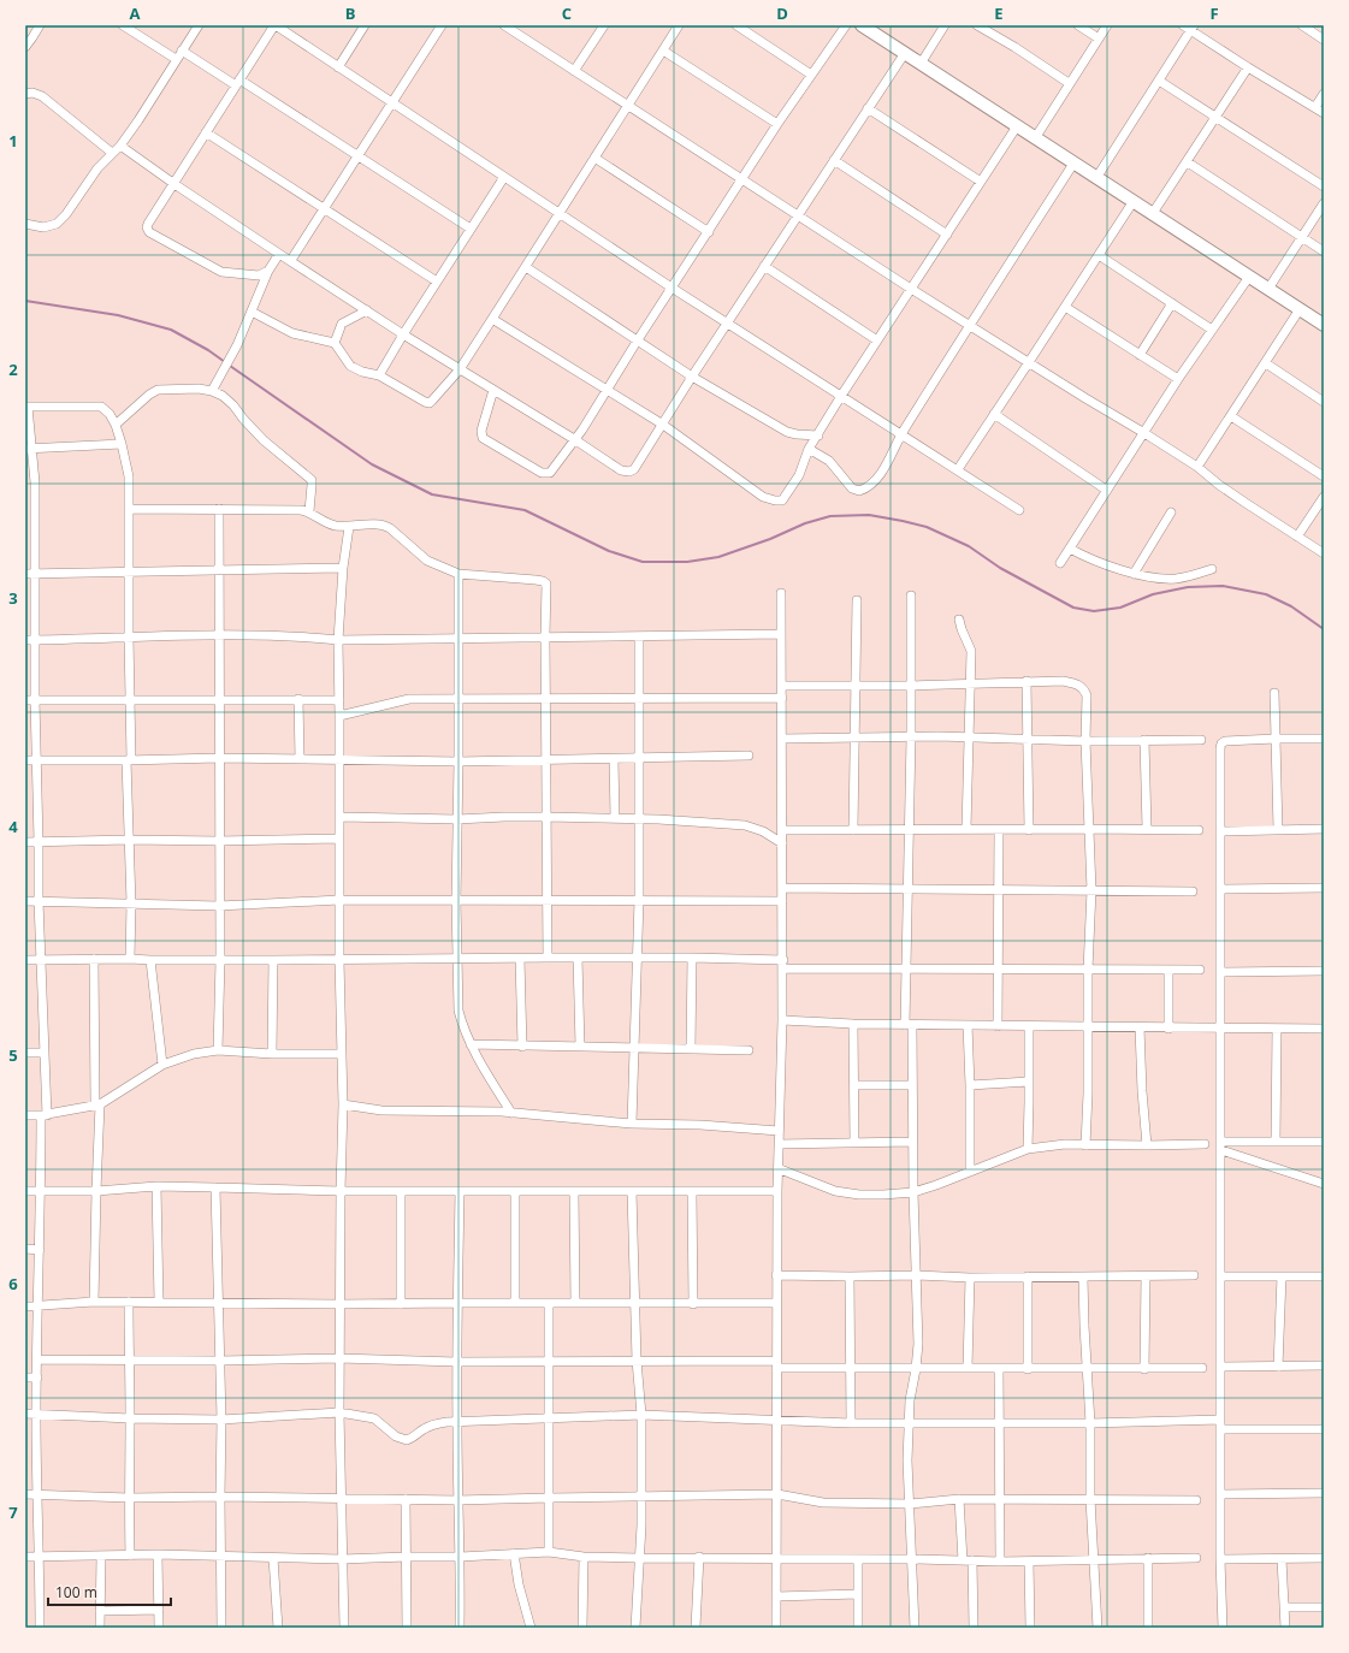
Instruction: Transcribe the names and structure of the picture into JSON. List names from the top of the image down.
{
  "scale_bar": "100 m",
  "grid": {
    "columns": [
      "A",
      "B",
      "C",
      "D",
      "E",
      "F"
    ],
    "rows": [
      "1",
      "2",
      "3",
      "4",
      "5",
      "6",
      "7"
    ]
  }
}
